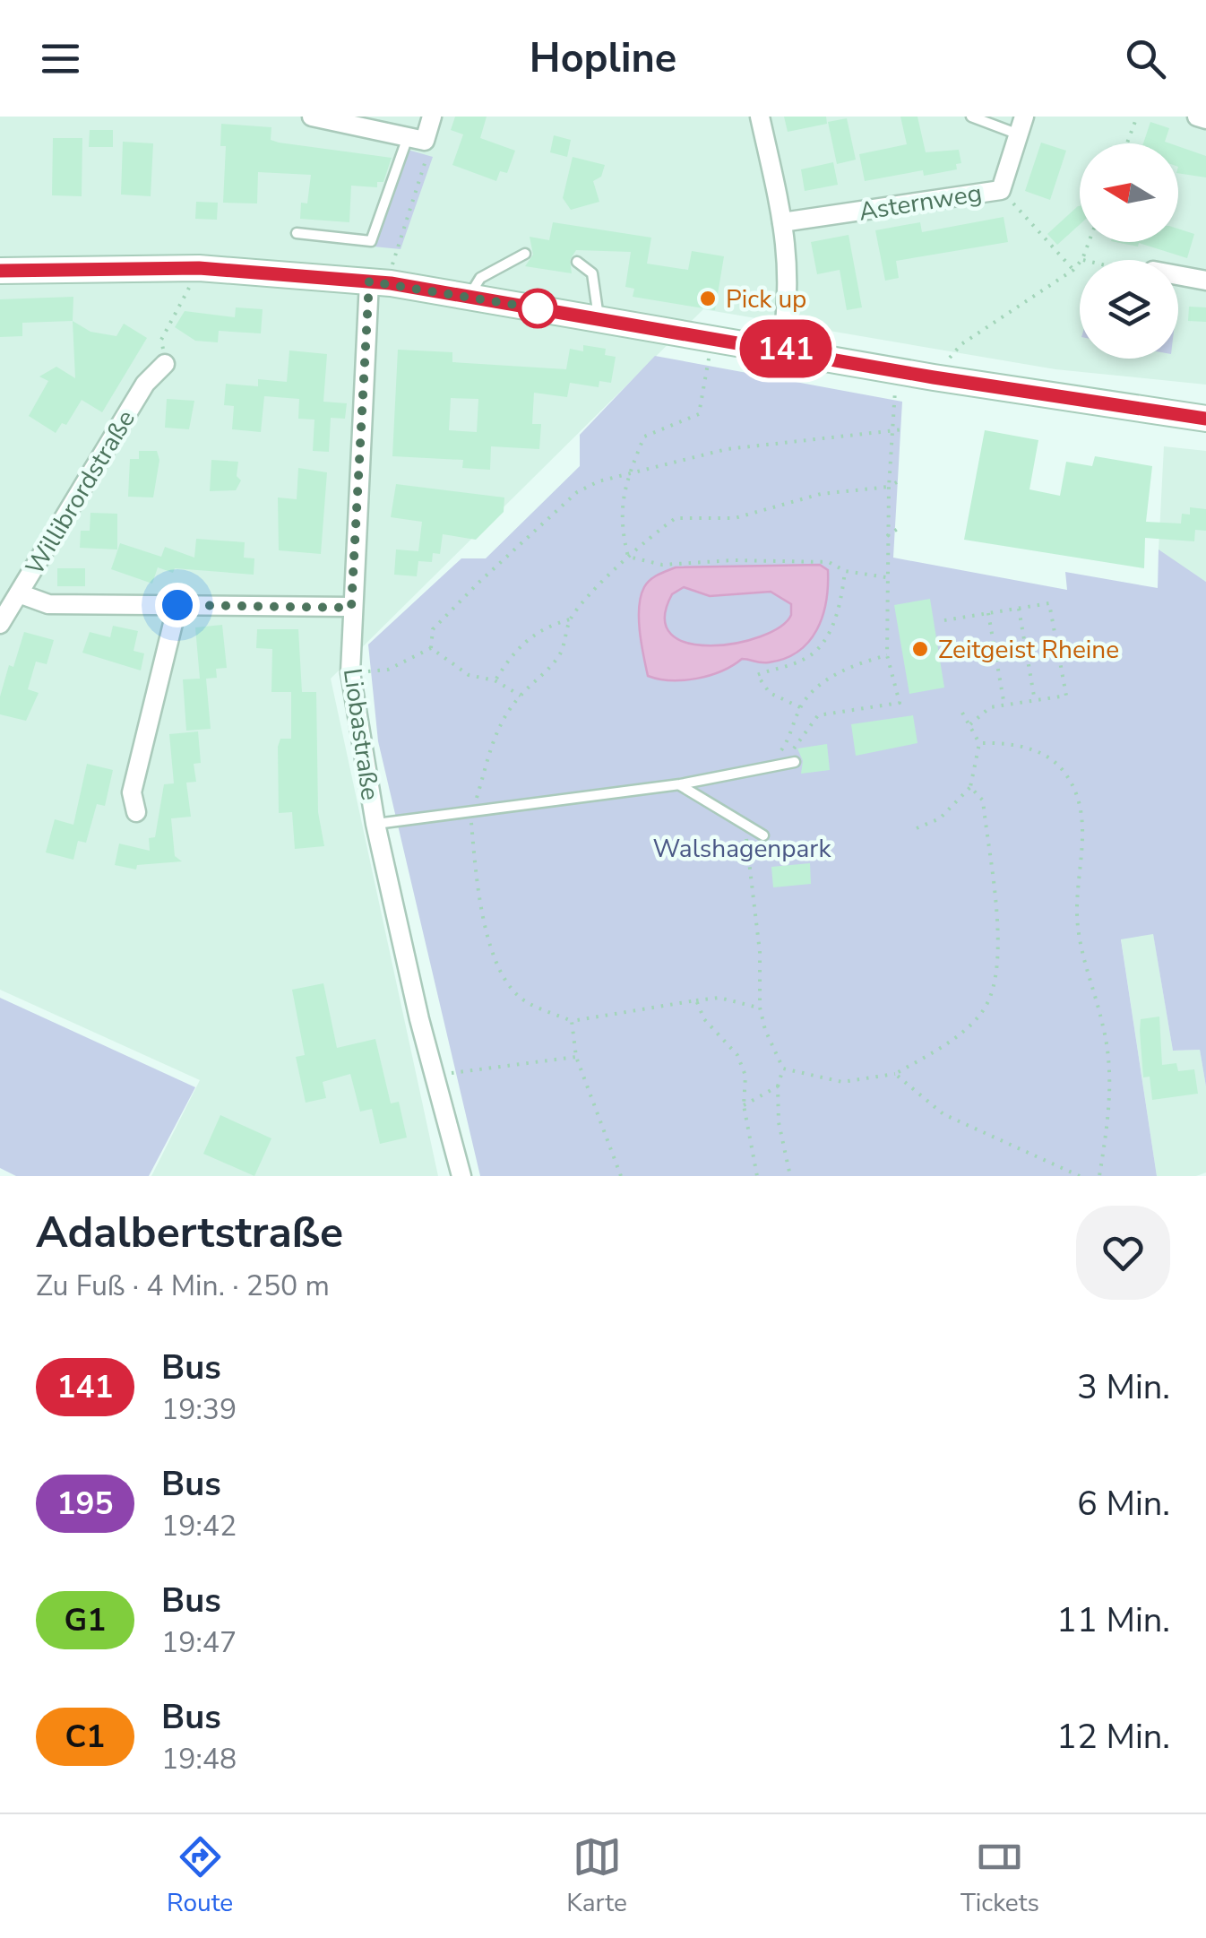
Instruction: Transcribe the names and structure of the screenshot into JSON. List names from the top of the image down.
{
  "streets": {
    "street": ["Asternweg", "Willibrordstraße", "Liobastraße"]
  },
  "parks": ["Walshagenpark"],
  "places": ["Pick up", "Zeitgeist Rheine"],
  "lines": ["bus line 141"],
  "north": "left",
  "page": {
    "header": "Hopline",
    "on_map": "141",
    "heading": ["Adalbertstraße", "Zu Fuß · 4 Min. · 250 m"],
    "list": [
      {
        "mark": "141",
        "name": "Bus",
        "note": "19:39",
        "value": "3 Min."
      },
      {
        "mark": "195",
        "name": "Bus",
        "note": "19:42",
        "value": "6 Min."
      },
      {
        "mark": "G1",
        "name": "Bus",
        "note": "19:47",
        "value": "11 Min."
      },
      {
        "mark": "C1",
        "name": "Bus",
        "note": "19:48",
        "value": "12 Min."
      }
    ],
    "tabs": ["Route", "Karte", "Tickets"]
  }
}
